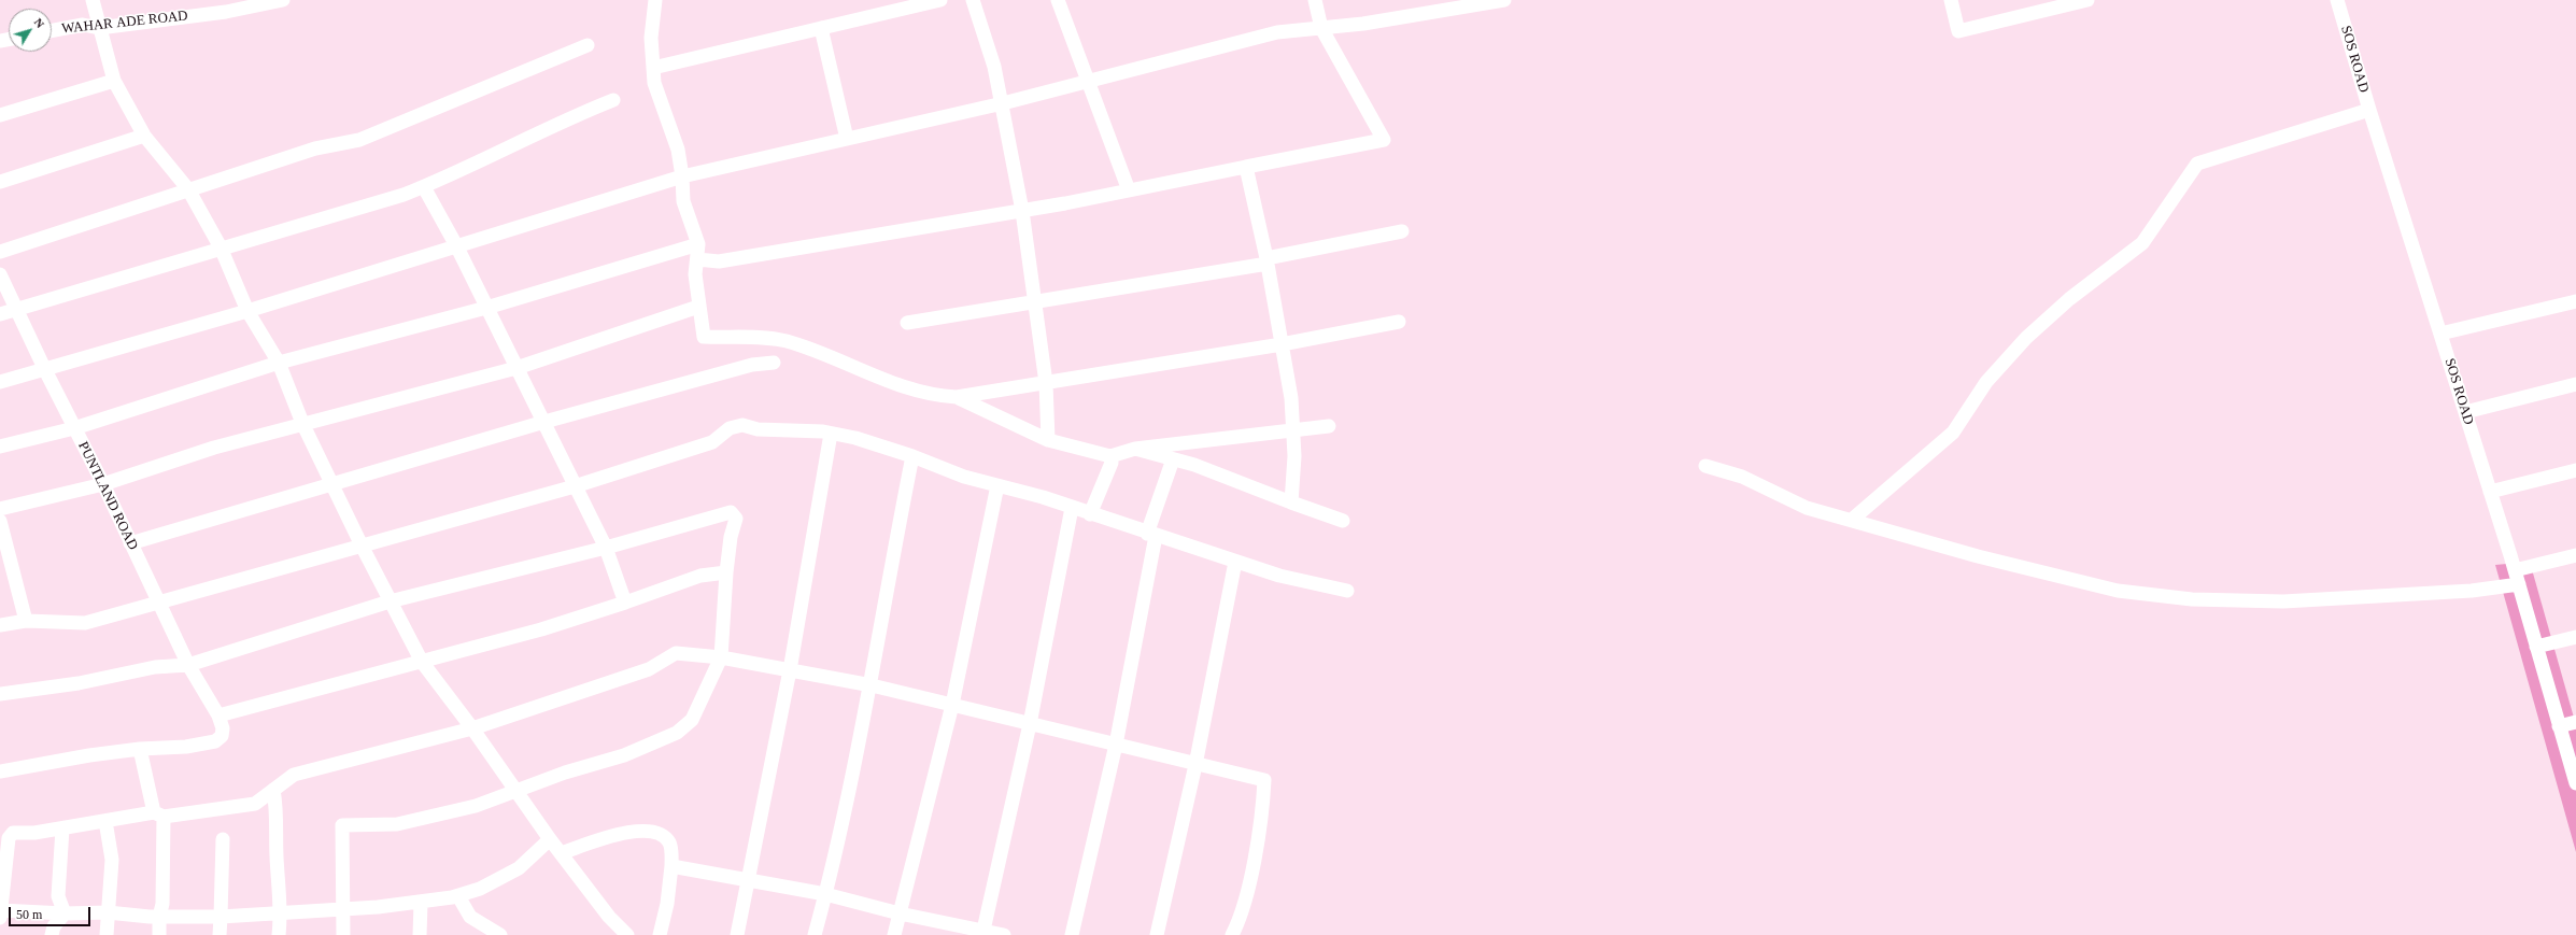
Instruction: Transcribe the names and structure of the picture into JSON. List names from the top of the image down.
{
  "streets": {
    "street": ["WAHAR ADE ROAD", "SOS ROAD", "PUNTLAND ROAD"]
  },
  "scale_bar": "50 m",
  "north": "top right"
}
